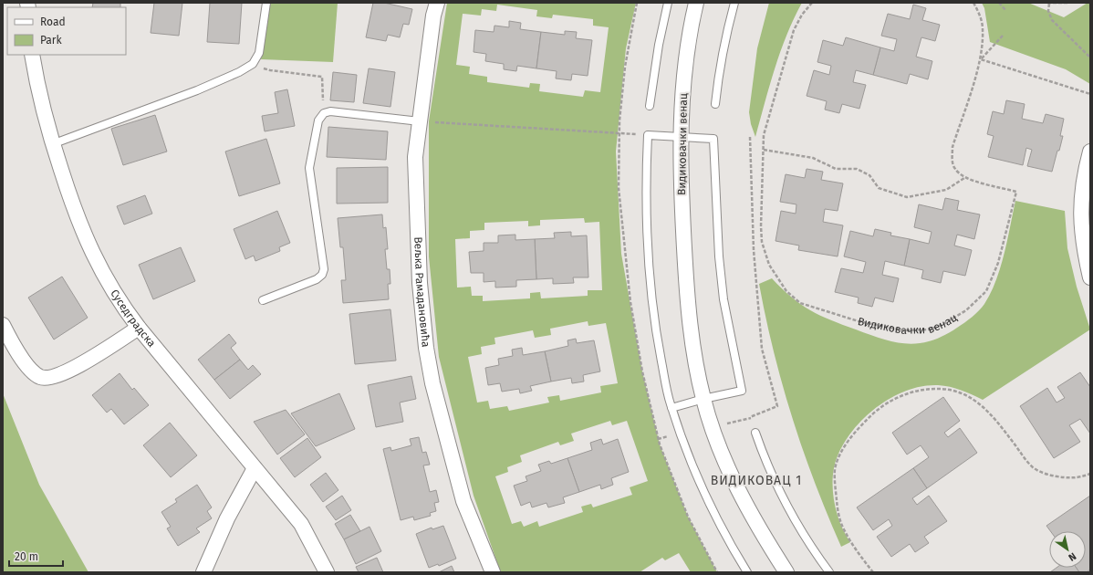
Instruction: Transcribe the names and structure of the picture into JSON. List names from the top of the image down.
{
  "streets": {
    "street": ["Видиковачки венац", "Вељка Рамадановића", "Суседградска"]
  },
  "districts": ["ВИДИКОВАЦ 1"],
  "legend": ["Road", "Park"],
  "scale_bar": "20 m",
  "north": "bottom right"
}
